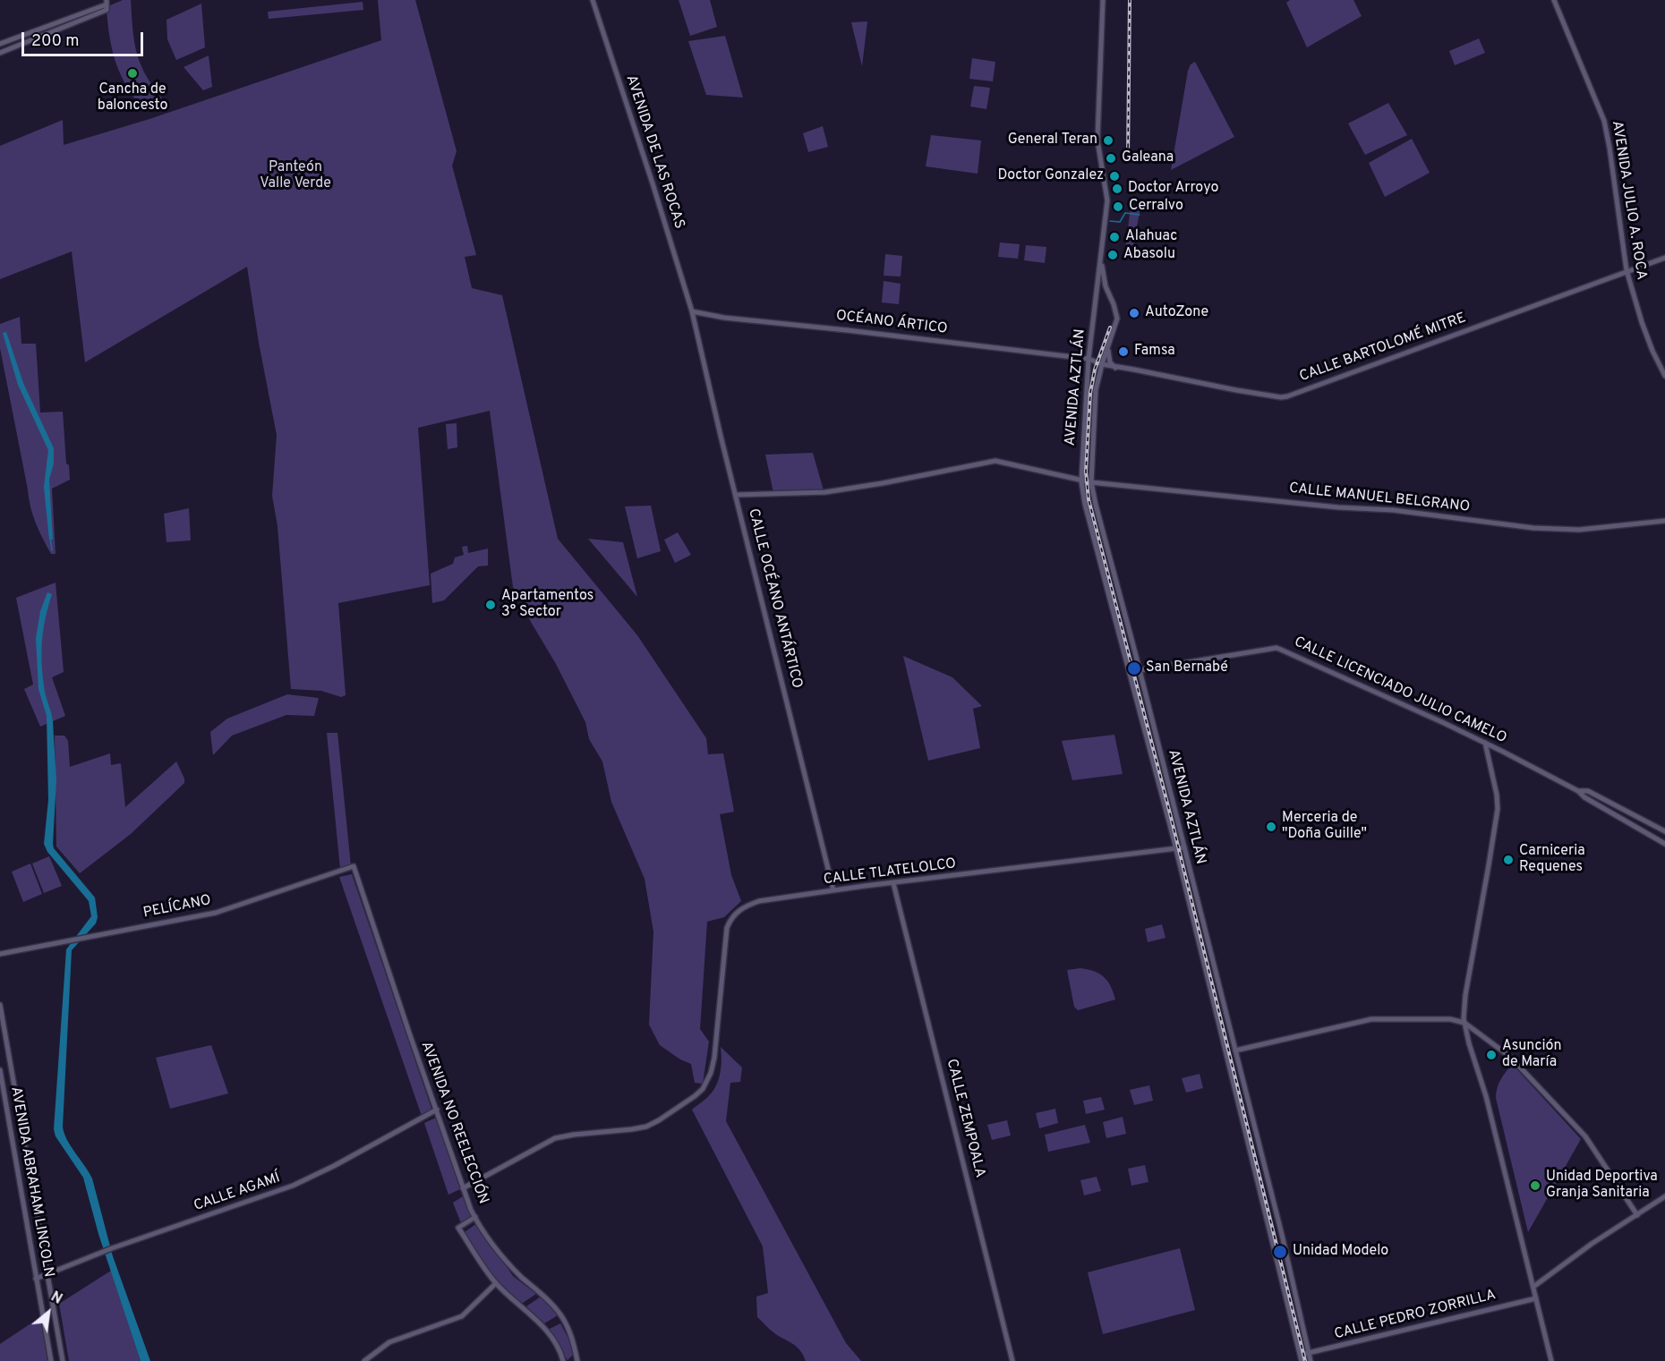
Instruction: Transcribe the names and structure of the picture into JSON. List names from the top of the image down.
{
  "streets": {
    "street": [
      "AVENIDA DE LAS ROCAS",
      "AVENIDA JULIO A. ROCA",
      "OCÉANO ÁRTICO",
      "CALLE BARTOLOMÉ MITRE",
      "AVENIDA AZTLÁN",
      "CALLE MANUEL BELGRANO",
      "CALLE OCÉANO ANTÁRTICO",
      "CALLE LICENCIADO JULIO CAMELO",
      "CALLE TLATELOLCO",
      "PELÍCANO",
      "CALLE ZEMPOALA",
      "AVENIDA NO REELECCIÓN",
      "AVENIDA ABRAHAM LINCOLN",
      "CALLE AGAMÍ",
      "CALLE PEDRO ZORRILLA"
    ]
  },
  "crossings": [
    ["AVENIDA DE LAS ROCAS", "OCÉANO ÁRTICO"],
    ["AVENIDA DE LAS ROCAS", "CALLE OCÉANO ANTÁRTICO"],
    ["AVENIDA JULIO A. ROCA", "CALLE BARTOLOMÉ MITRE"],
    ["OCÉANO ÁRTICO", "CALLE BARTOLOMÉ MITRE"],
    ["OCÉANO ÁRTICO", "AVENIDA AZTLÁN"],
    ["OCÉANO ÁRTICO", "CALLE OCÉANO ANTÁRTICO"],
    ["CALLE BARTOLOMÉ MITRE", "AVENIDA AZTLÁN"],
    ["AVENIDA AZTLÁN", "CALLE MANUEL BELGRANO"],
    ["AVENIDA AZTLÁN", "CALLE LICENCIADO JULIO CAMELO"],
    ["AVENIDA AZTLÁN", "CALLE TLATELOLCO"],
    ["AVENIDA AZTLÁN", "CALLE PEDRO ZORRILLA"],
    ["CALLE MANUEL BELGRANO", "CALLE OCÉANO ANTÁRTICO"],
    ["CALLE OCÉANO ANTÁRTICO", "CALLE TLATELOLCO"],
    ["CALLE TLATELOLCO", "CALLE ZEMPOALA"],
    ["CALLE TLATELOLCO", "AVENIDA NO REELECCIÓN"],
    ["PELÍCANO", "AVENIDA NO REELECCIÓN"],
    ["AVENIDA NO REELECCIÓN", "CALLE AGAMÍ"],
    ["AVENIDA ABRAHAM LINCOLN", "CALLE AGAMÍ"]
  ],
  "parks": ["Panteón Valle Verde"],
  "places": [
    "Cancha de baloncesto",
    "General Teran",
    "Galeana",
    "Doctor Gonzalez",
    "Doctor Arroyo",
    "Cerralvo",
    "Alahuac",
    "Abasolu",
    "AutoZone",
    "Famsa",
    "Apartamentos 3° Sector",
    "San Bernabé",
    "Merceria de \"Doña Guille\"",
    "Carniceria Requenes",
    "Asunción de María",
    "Unidad Deportiva Granja Sanitaria",
    "Unidad Modelo"
  ],
  "scale_bar": "200 m",
  "north": "top right"
}
